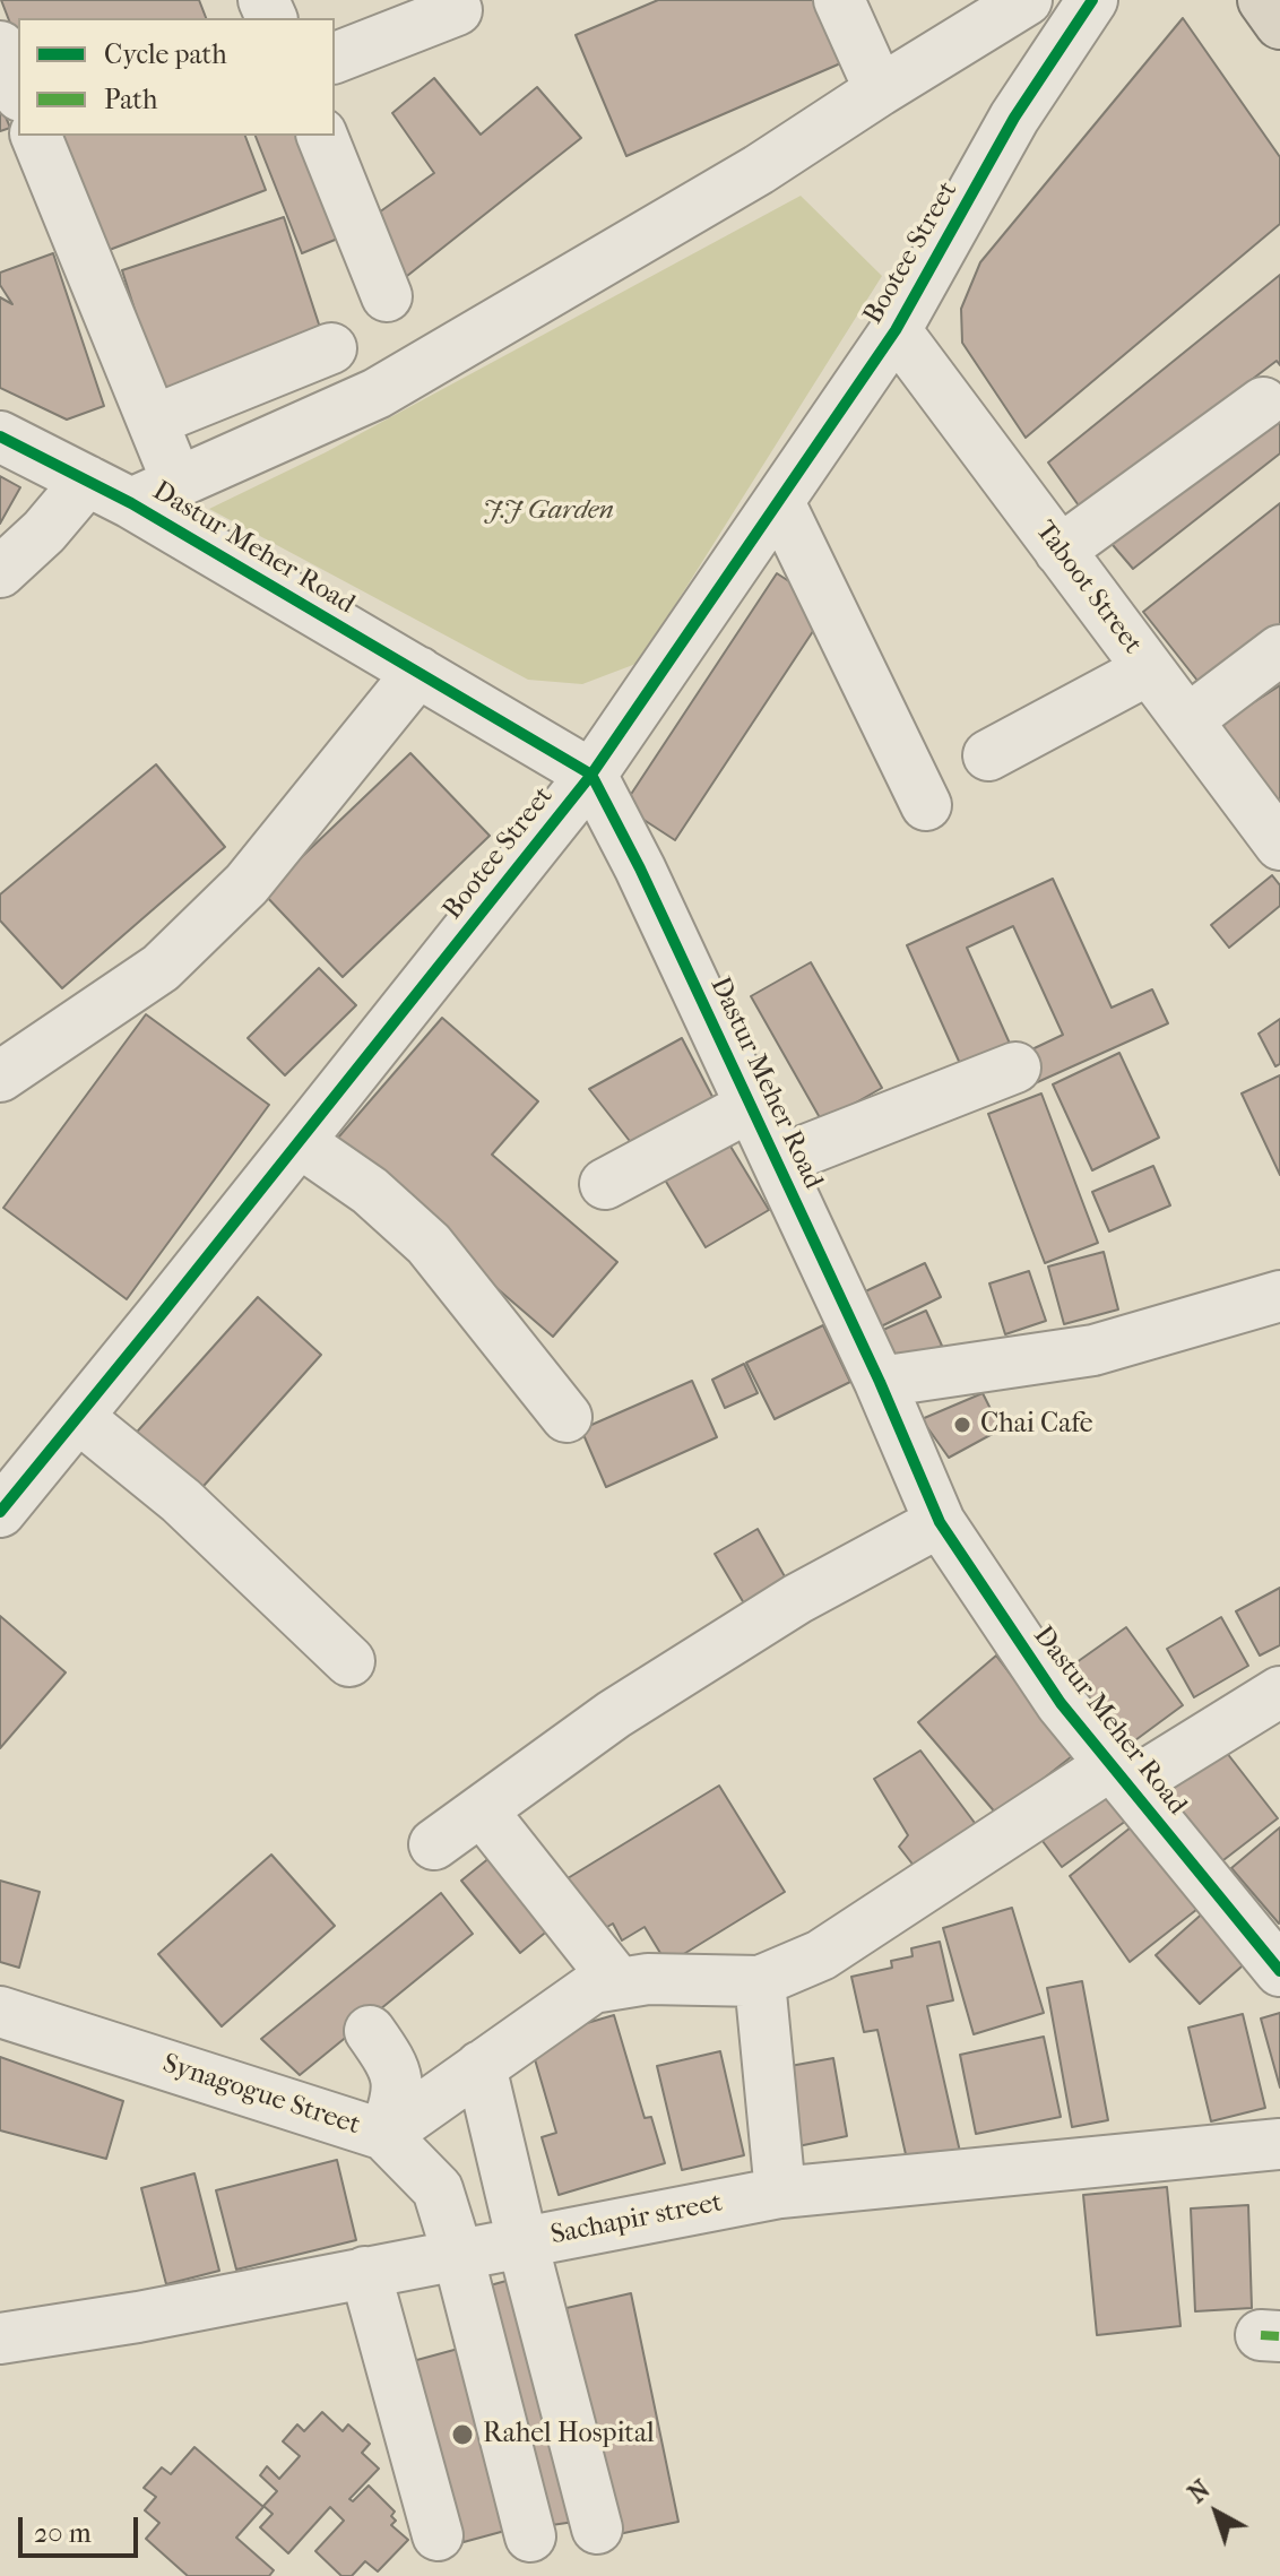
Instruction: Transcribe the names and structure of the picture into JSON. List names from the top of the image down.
{
  "streets": {
    "street": [
      "Bootee Street",
      "Dastur Meher Road",
      "Taboot Street",
      "Synagogue Street",
      "Sachapir street"
    ]
  },
  "crossings": [
    ["Bootee Street", "Dastur Meher Road"],
    ["Bootee Street", "Taboot Street"],
    ["Synagogue Street", "Sachapir street"]
  ],
  "parks": ["J.J Garden"],
  "places": ["Chai Cafe", "Rahel Hospital"],
  "legend": ["Cycle path", "Path"],
  "scale_bar": "20 m",
  "north": "top left"
}
